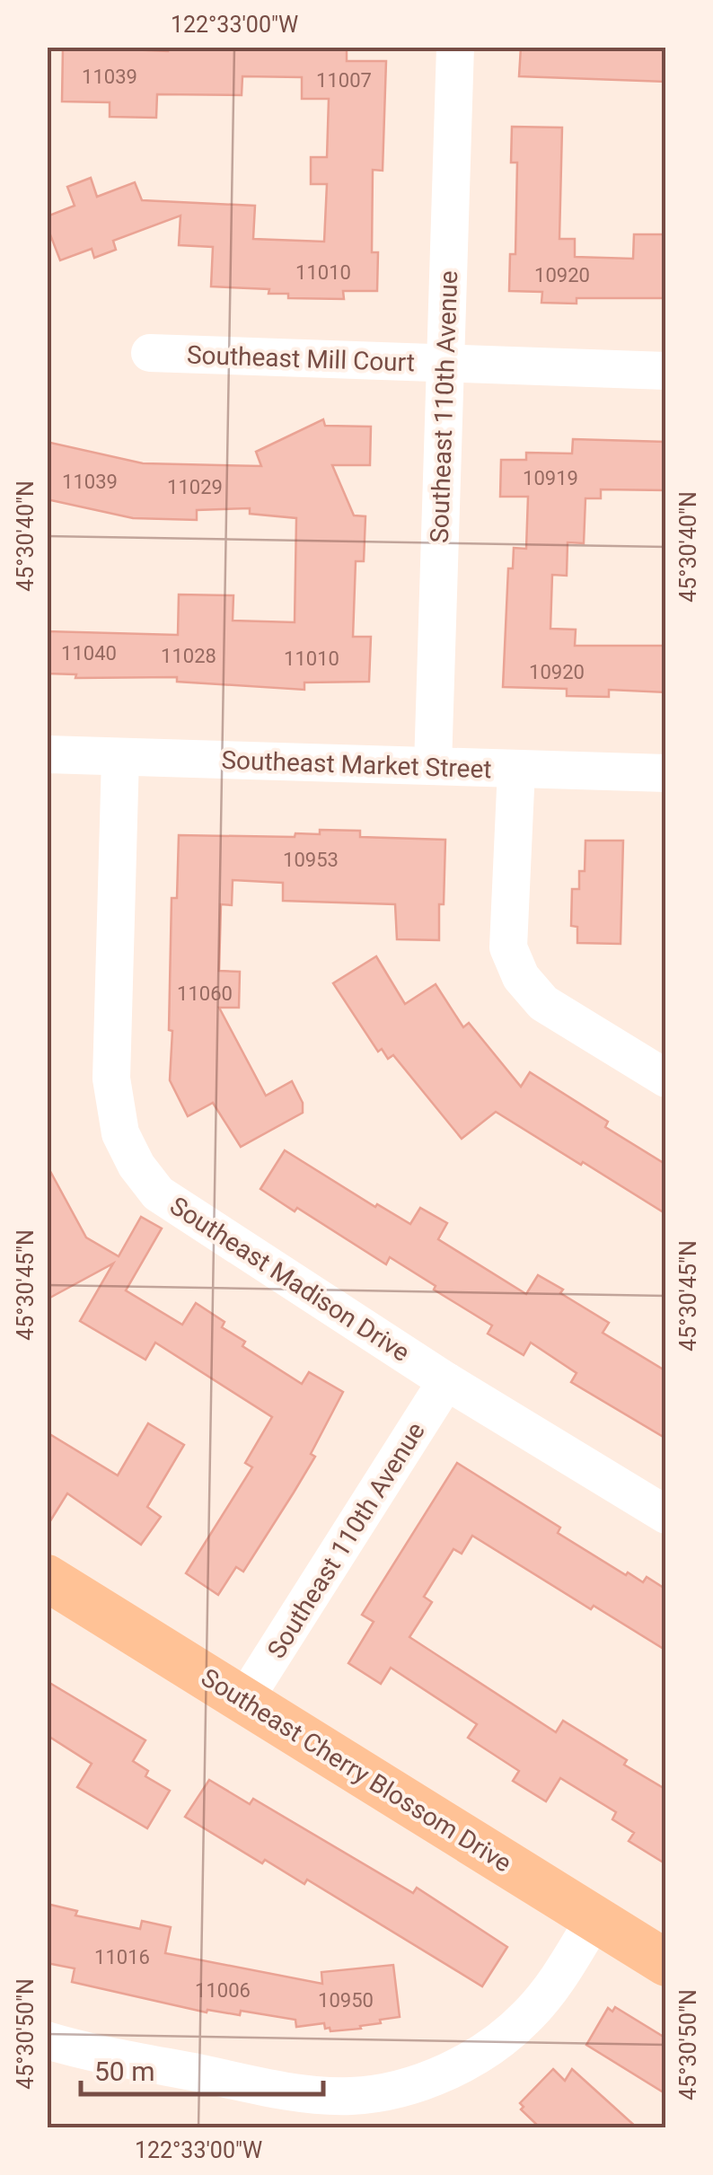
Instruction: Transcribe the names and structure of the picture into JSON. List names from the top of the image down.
{
  "streets": {
    "main road": ["Southeast Cherry Blossom Drive"],
    "street": [
      "Southeast Mill Court",
      "Southeast 110th Avenue",
      "Southeast Market Street",
      "Southeast Madison Drive"
    ]
  },
  "crossings": [
    ["Southeast Mill Court", "Southeast 110th Avenue"],
    ["Southeast 110th Avenue", "Southeast Market Street"],
    ["Southeast 110th Avenue", "Southeast Madison Drive"],
    ["Southeast 110th Avenue", "Southeast Cherry Blossom Drive"],
    ["Southeast Market Street", "Southeast Madison Drive"]
  ],
  "house_numbers": [
    "11039",
    "11007",
    "11010",
    "10920",
    "10919",
    "11039",
    "11029",
    "11040",
    "11028",
    "11010",
    "10920",
    "10953",
    "11060",
    "11016",
    "11006",
    "10950"
  ],
  "scale_bar": "50 m",
  "coordinates": [
    "122°33'00\"W",
    "45°30'40\"N",
    "45°30'45\"N",
    "45°30'50\"N"
  ]
}
